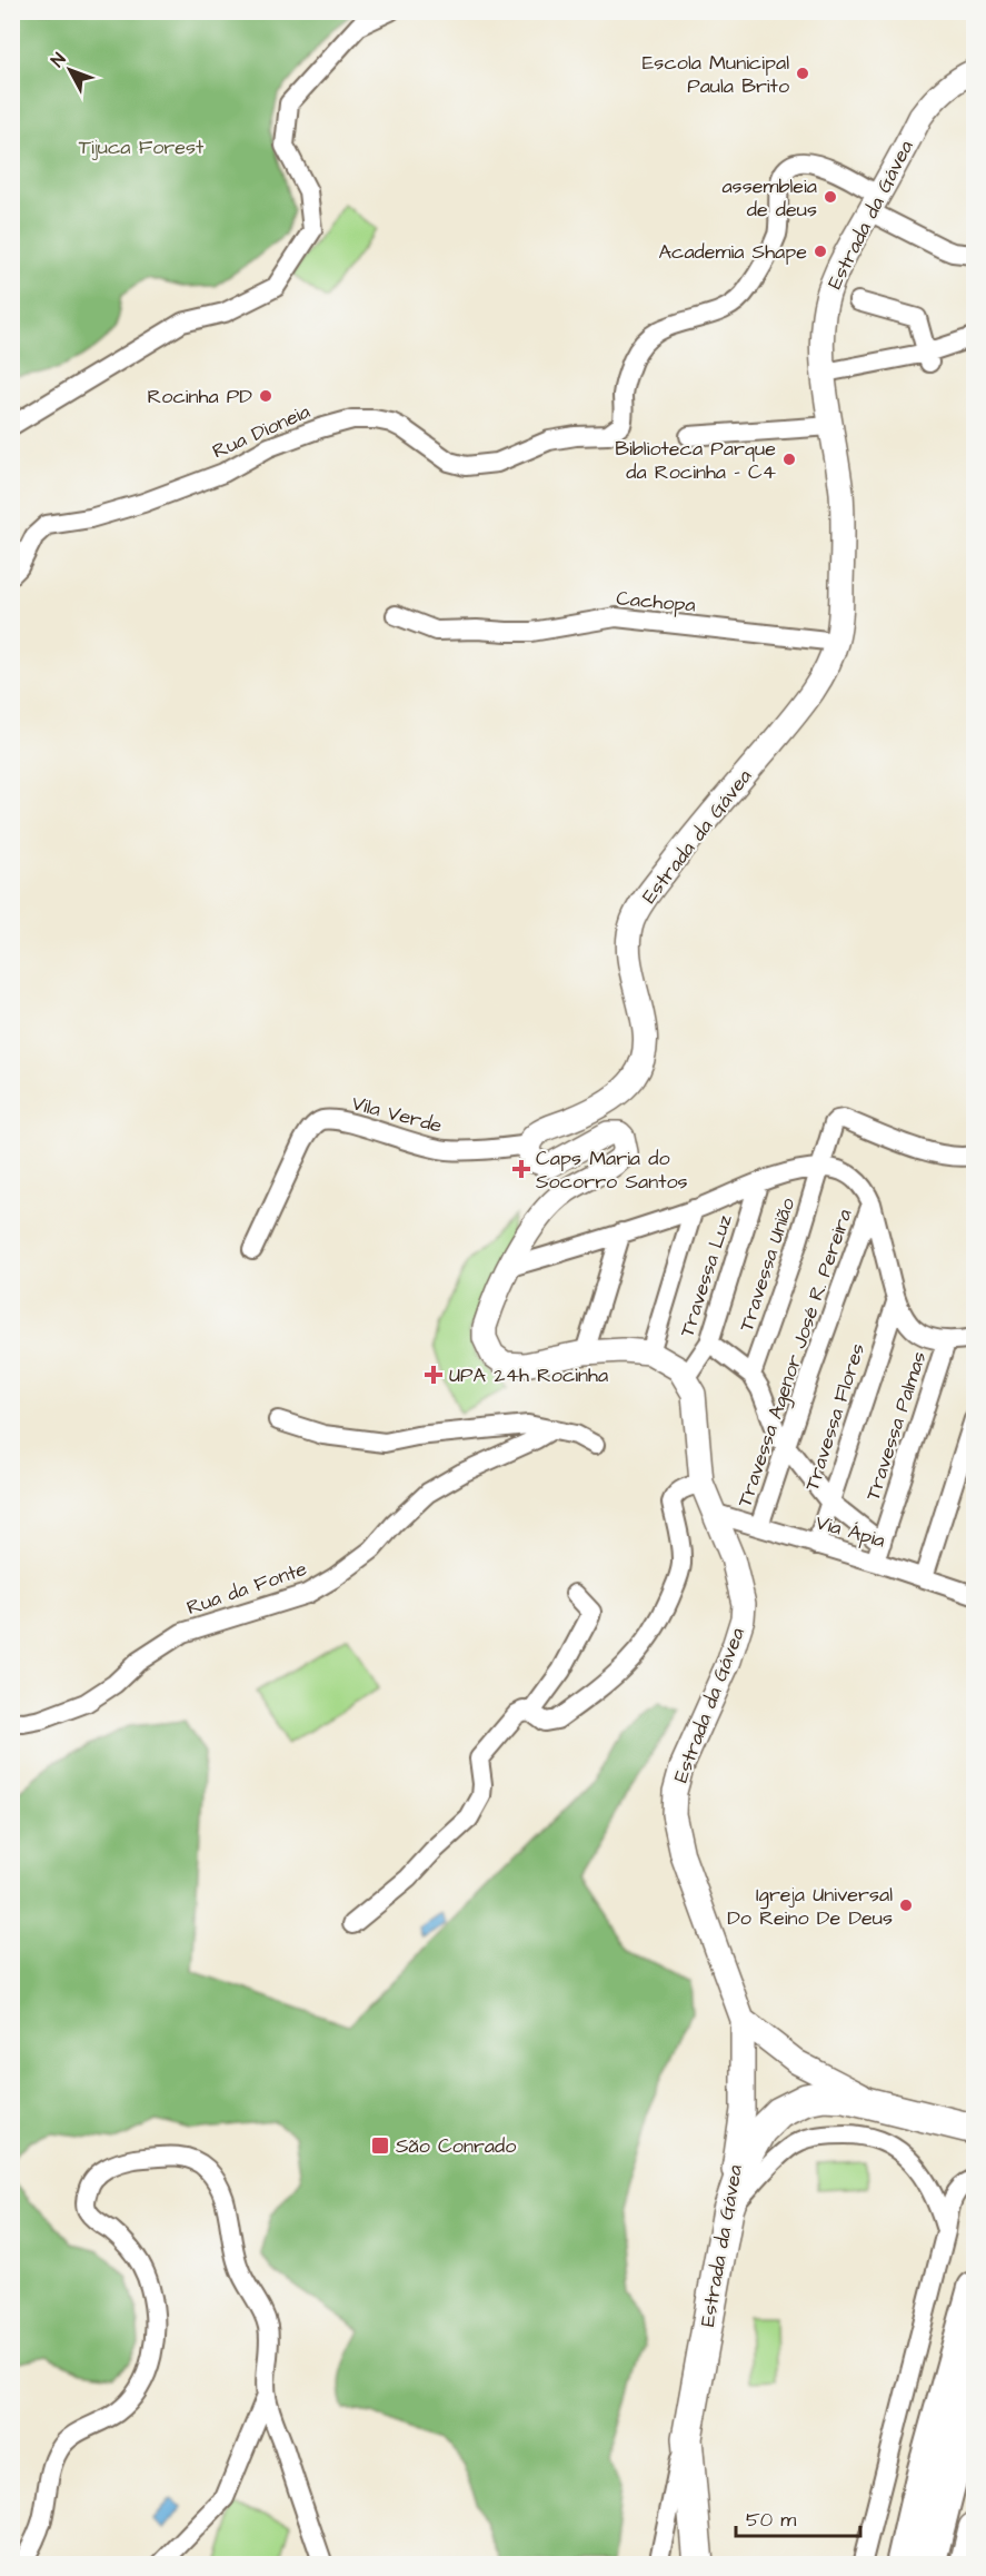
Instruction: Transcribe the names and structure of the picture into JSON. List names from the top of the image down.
{
  "streets": {
    "main road": ["Estrada da Gávea"],
    "street": [
      "Rua Dioneia",
      "Cachopa",
      "Vila Verde",
      "Travessa União",
      "Travessa Luz",
      "Travessa Agenor José R. Pereira",
      "Travessa Flores",
      "Travessa Palmas",
      "Via Ápia",
      "Rua da Fonte"
    ]
  },
  "crossings": [
    ["Estrada da Gávea", "Rua Dioneia"],
    ["Estrada da Gávea", "Cachopa"],
    ["Estrada da Gávea", "Vila Verde"],
    ["Estrada da Gávea", "Travessa Luz"],
    ["Estrada da Gávea", "Via Ápia"],
    ["Travessa Agenor José R. Pereira", "Via Ápia"],
    ["Travessa Flores", "Via Ápia"],
    ["Travessa Palmas", "Via Ápia"]
  ],
  "parks": ["Tijuca Forest"],
  "places": {
    "other": [
      "Escola Municipal Paula Brito",
      "assembleia de deus",
      "Academia Shape",
      "Rocinha PD",
      "Biblioteca Parque da Rocinha - C4",
      "Igreja Universal Do Reino De Deus"
    ],
    "health": ["Caps Maria do Socorro Santos", "UPA 24h Rocinha"],
    "transit": ["São Conrado"]
  },
  "scale_bar": "50 m",
  "north": "top left"
}
